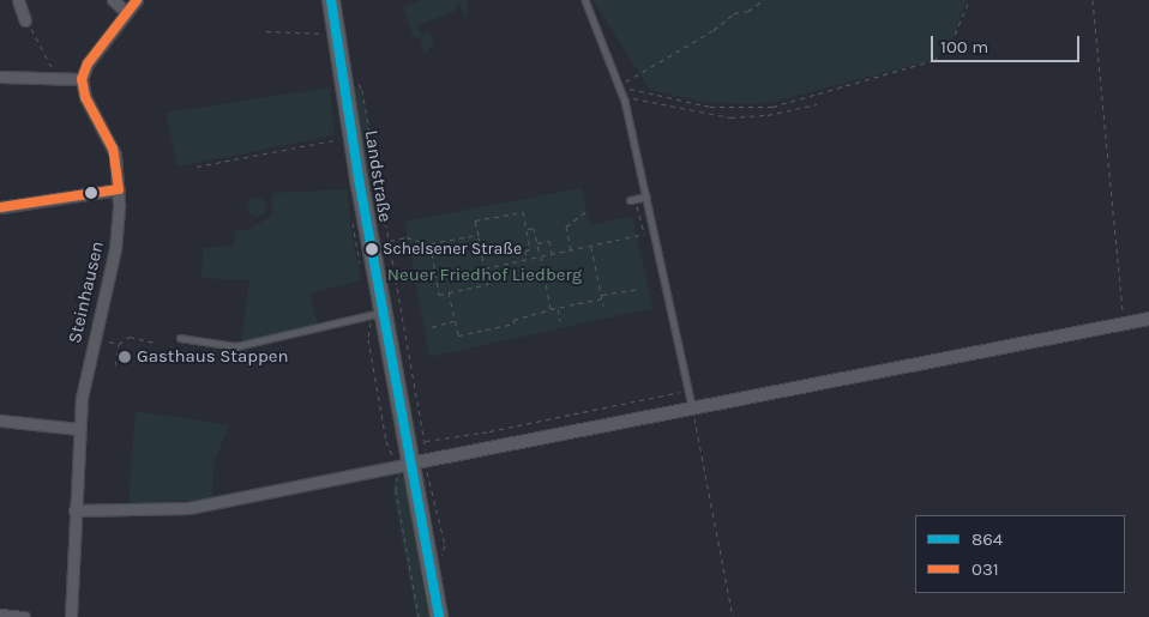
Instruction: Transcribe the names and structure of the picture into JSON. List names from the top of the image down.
{
  "streets": {
    "main road": ["Landstraße"],
    "street": ["Steinhausen"]
  },
  "parks": ["Neuer Friedhof Liedberg"],
  "places": ["Schelsener Straße", "Gasthaus Stappen"],
  "lines": ["transit line 864", "transit line 031"],
  "legend": ["864", "031"],
  "scale_bar": "100 m"
}
